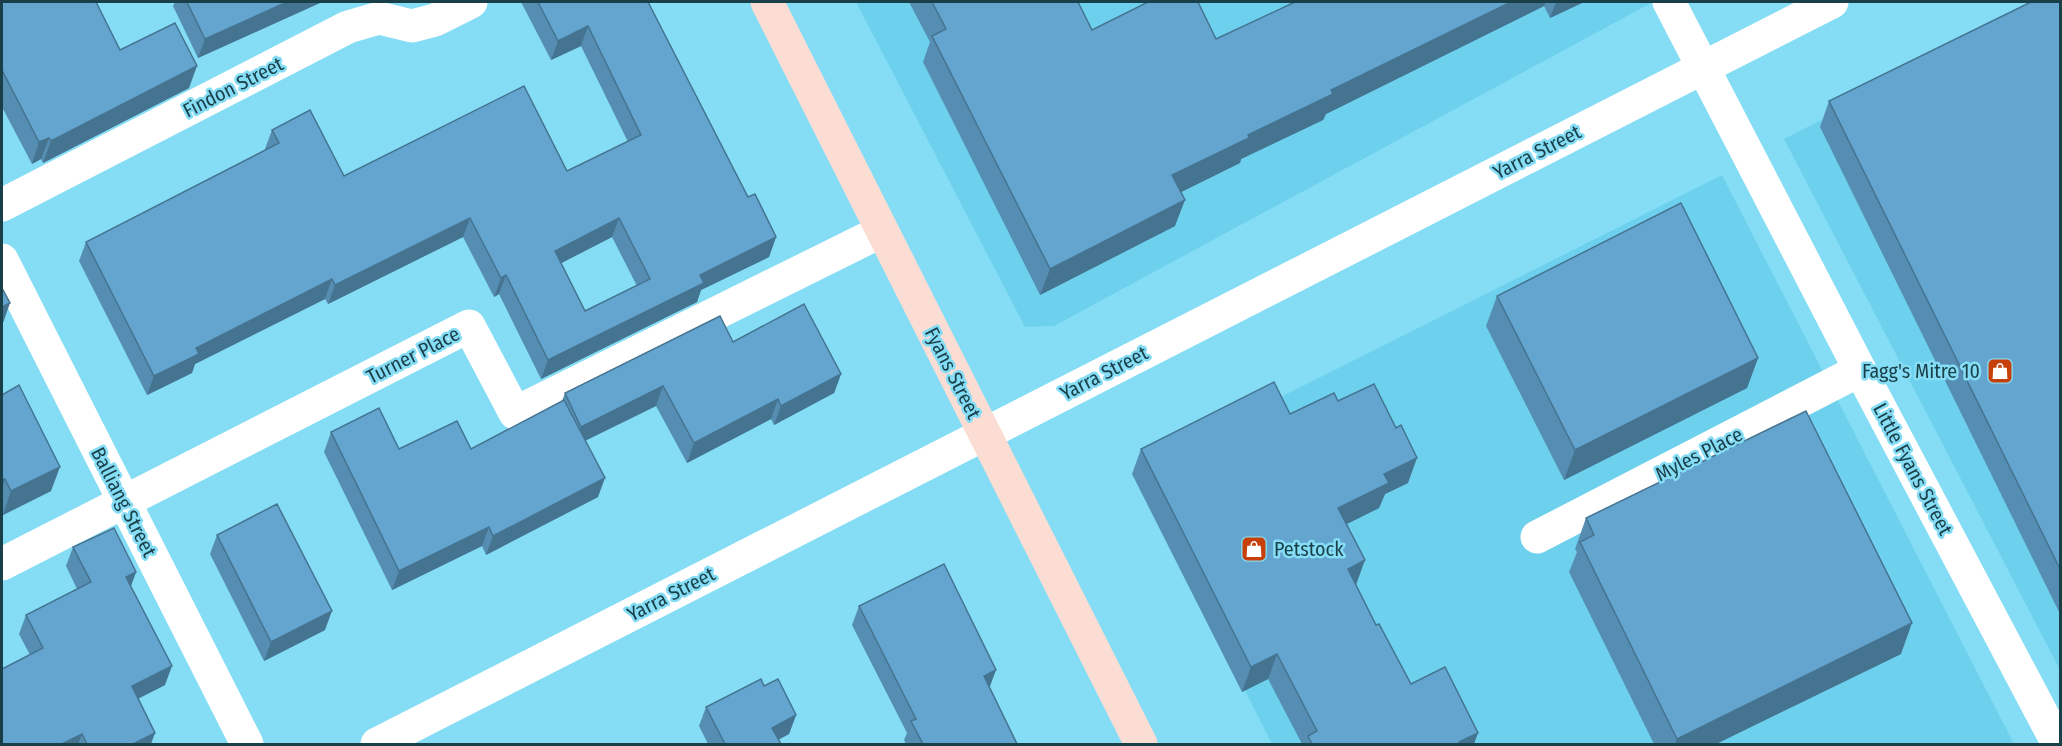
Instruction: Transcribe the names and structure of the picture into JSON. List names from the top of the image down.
{
  "streets": {
    "main road": ["Fyans Street"],
    "street": [
      "Findon Street",
      "Yarra Street",
      "Turner Place",
      "Myles Place",
      "Little Fyans Street",
      "Balliang Street"
    ]
  },
  "crossings": [
    ["Yarra Street", "Fyans Street"],
    ["Yarra Street", "Little Fyans Street"],
    ["Turner Place", "Fyans Street"],
    ["Turner Place", "Balliang Street"],
    ["Myles Place", "Little Fyans Street"]
  ],
  "places": {
    "shop": ["Fagg's Mitre 10", "Petstock"]
  }
}
